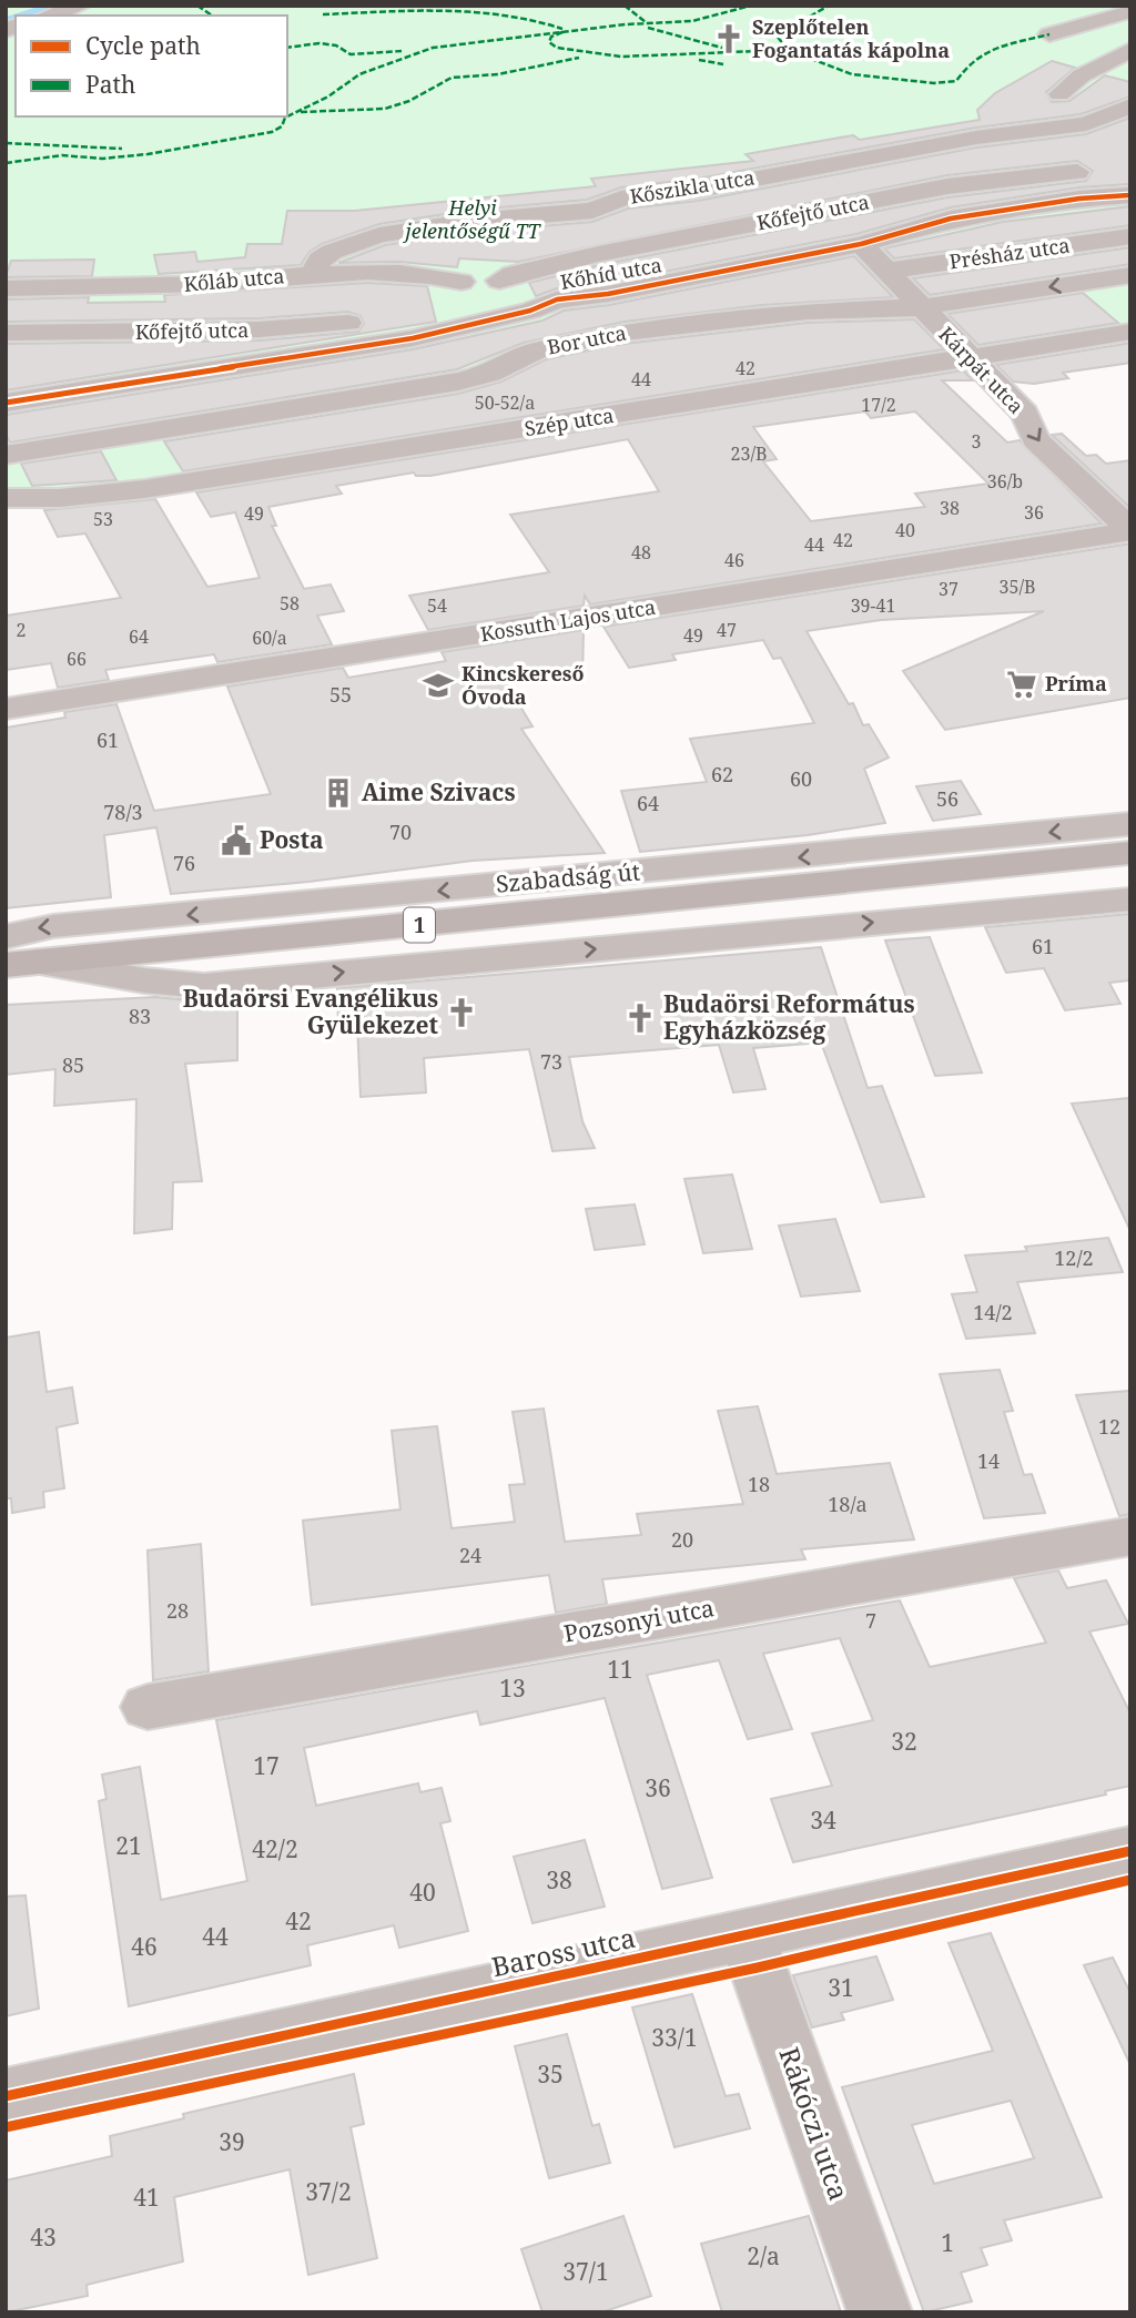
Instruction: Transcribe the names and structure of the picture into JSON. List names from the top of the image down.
{
  "streets": {
    "main road": ["Szabadság út", "1"],
    "street": [
      "Kőszikla utca",
      "Kőfejtő utca",
      "Présház utca",
      "Kőhíd utca",
      "Kőláb utca",
      "Bor utca",
      "Kárpát utca",
      "Szép utca",
      "Kossuth Lajos utca",
      "Pozsonyi utca",
      "Baross utca",
      "Rákóczi utca"
    ]
  },
  "crossings": [
    ["Kőszikla utca", "Kőláb utca"],
    ["Kőfejtő utca", "Kőláb utca"],
    ["Présház utca", "Kárpát utca"],
    ["Kőhíd utca", "Kárpát utca"],
    ["Bor utca", "Kárpát utca"],
    ["Kárpát utca", "Szép utca"],
    ["Kárpát utca", "Kossuth Lajos utca"],
    ["Baross utca", "Rákóczi utca"]
  ],
  "one_way": ["Kárpát utca"],
  "parks": ["Helyi jelentőségű TT"],
  "places": {
    "church": ["Szeplőtelen Fogantatás kápolna", "Budaörsi Evangélikus Gyülekezet", "Budaörsi Református Egyházközség"],
    "supermarket": ["Príma"],
    "school or university": ["Kincskereső Óvoda"],
    "building": ["Aime Szivacs"],
    "public building": ["Posta"]
  },
  "house_numbers": [
    "42",
    "44",
    "50-52/a",
    "17/2",
    "3",
    "23/B",
    "36/b",
    "38",
    "36",
    "49",
    "53",
    "40",
    "42",
    "44",
    "48",
    "46",
    "35/B",
    "37",
    "58",
    "54",
    "39-41",
    "2",
    "47",
    "49",
    "64",
    "60/a",
    "66",
    "55",
    "61",
    "62",
    "60",
    "56",
    "64",
    "78/3",
    "70",
    "76",
    "61",
    "83",
    "73",
    "85",
    "12/2",
    "14/2",
    "12",
    "14",
    "18",
    "18/a",
    "20",
    "24",
    "28",
    "7",
    "11",
    "13",
    "32",
    "17",
    "36",
    "34",
    "21",
    "42/2",
    "38",
    "40",
    "42",
    "44",
    "46",
    "31",
    "33/1",
    "35",
    "39",
    "37/2",
    "41",
    "43",
    "1",
    "2/a",
    "37/1"
  ],
  "legend": ["Cycle path", "Path"]
}
